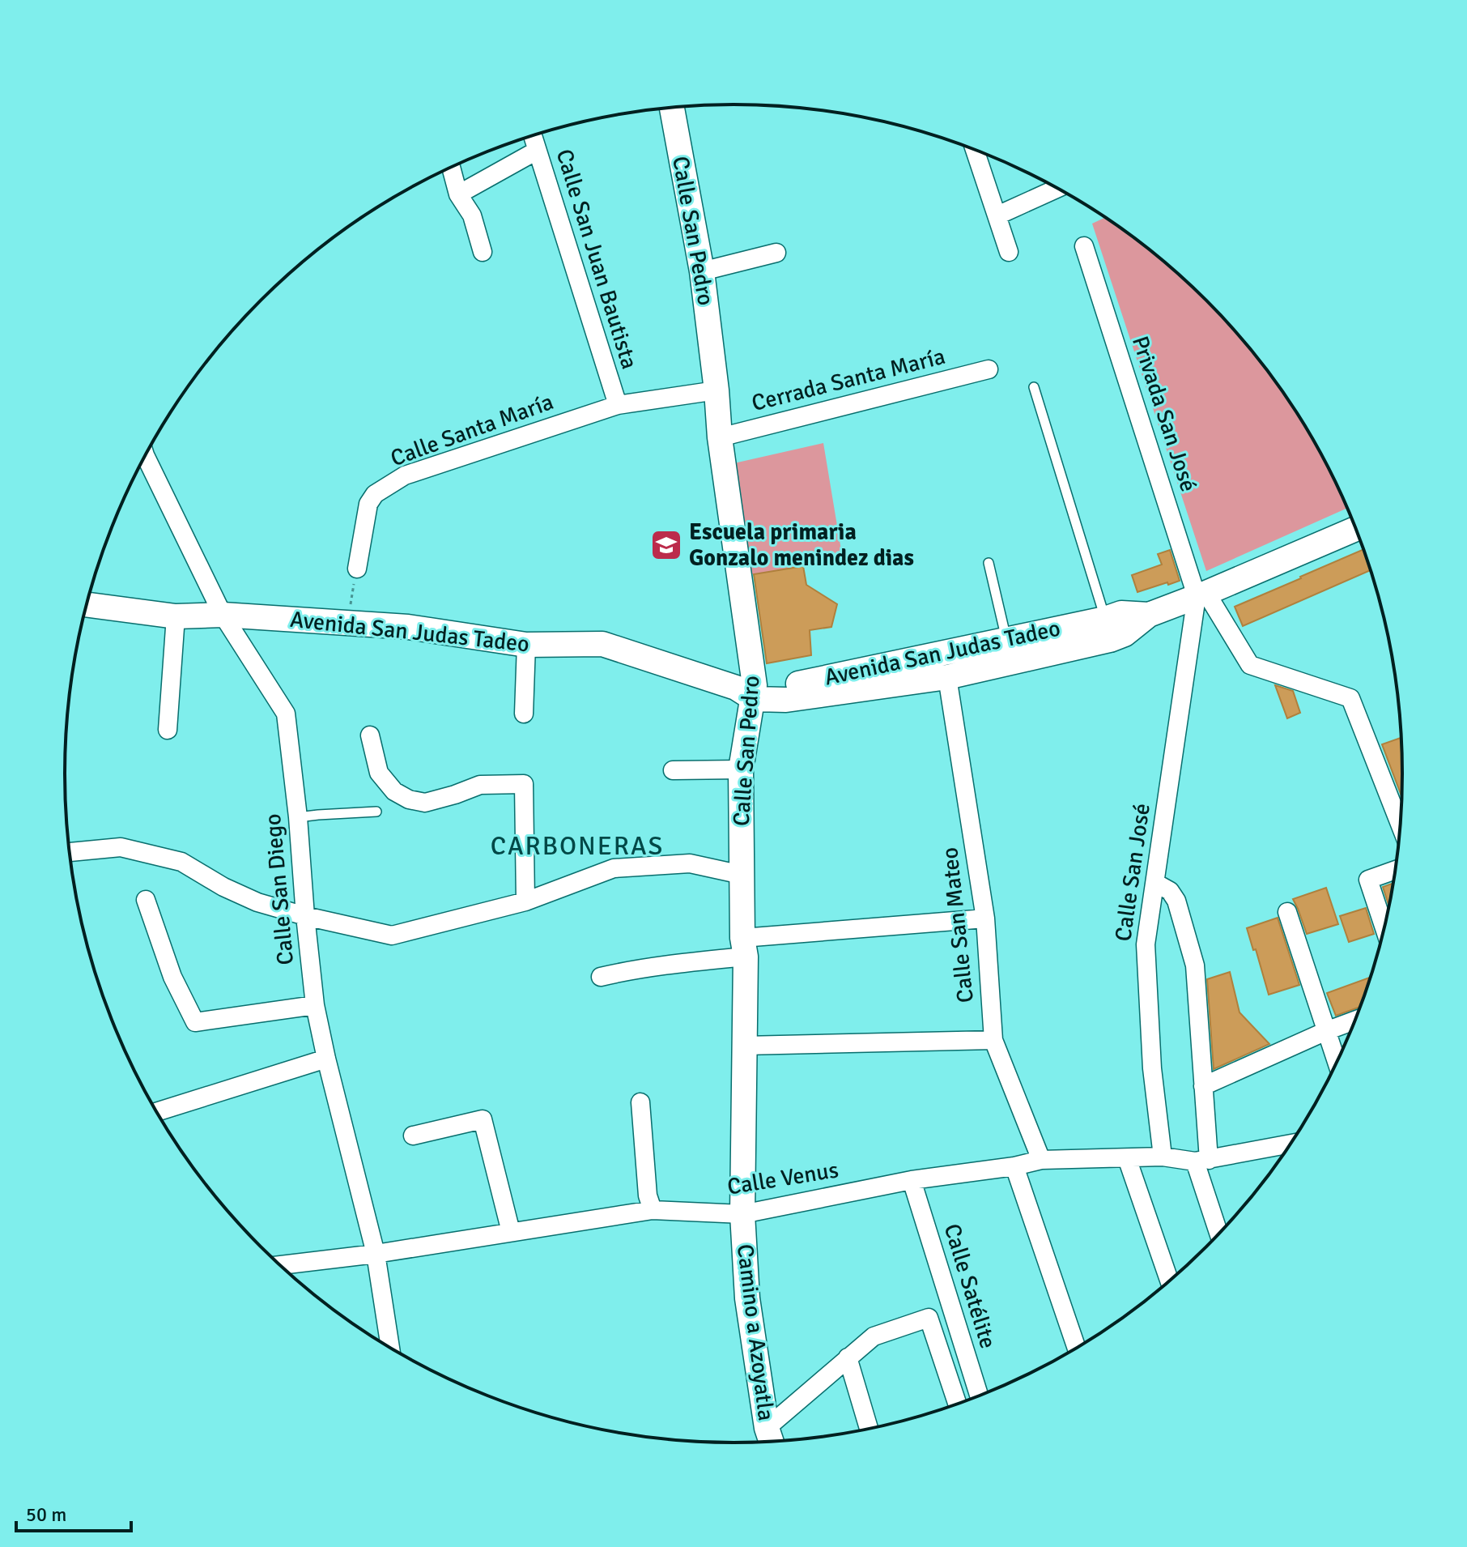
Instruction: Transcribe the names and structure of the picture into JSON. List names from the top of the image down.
{
  "streets": {
    "street": [
      "Calle San Pedro",
      "Calle San Juan Bautista",
      "Cerrada Santa María",
      "Privada San José",
      "Calle Santa María",
      "Avenida San Judas Tadeo",
      "Calle San José",
      "Calle San Diego",
      "Calle San Mateo",
      "Calle Venus",
      "Calle Satélite",
      "Camino a Azoyatla"
    ]
  },
  "crossings": [
    ["Calle San Pedro", "Cerrada Santa María"],
    ["Calle San Pedro", "Calle Santa María"],
    ["Calle San Pedro", "Avenida San Judas Tadeo"],
    ["Calle San Pedro", "Calle Venus"],
    ["Calle San Pedro", "Camino a Azoyatla"],
    ["Calle San Juan Bautista", "Calle Santa María"],
    ["Privada San José", "Avenida San Judas Tadeo"],
    ["Privada San José", "Calle San José"],
    ["Avenida San Judas Tadeo", "Calle San José"],
    ["Avenida San Judas Tadeo", "Calle San Diego"],
    ["Avenida San Judas Tadeo", "Calle San Mateo"],
    ["Calle San José", "Calle Venus"],
    ["Calle San Diego", "Calle Venus"],
    ["Calle San Mateo", "Calle Venus"],
    ["Calle Venus", "Calle Satélite"],
    ["Calle Venus", "Camino a Azoyatla"]
  ],
  "districts": ["CARBONERAS"],
  "places": {
    "school or university": ["Escuela primaria Gonzalo menindez dias"]
  },
  "scale_bar": "50 m"
}
